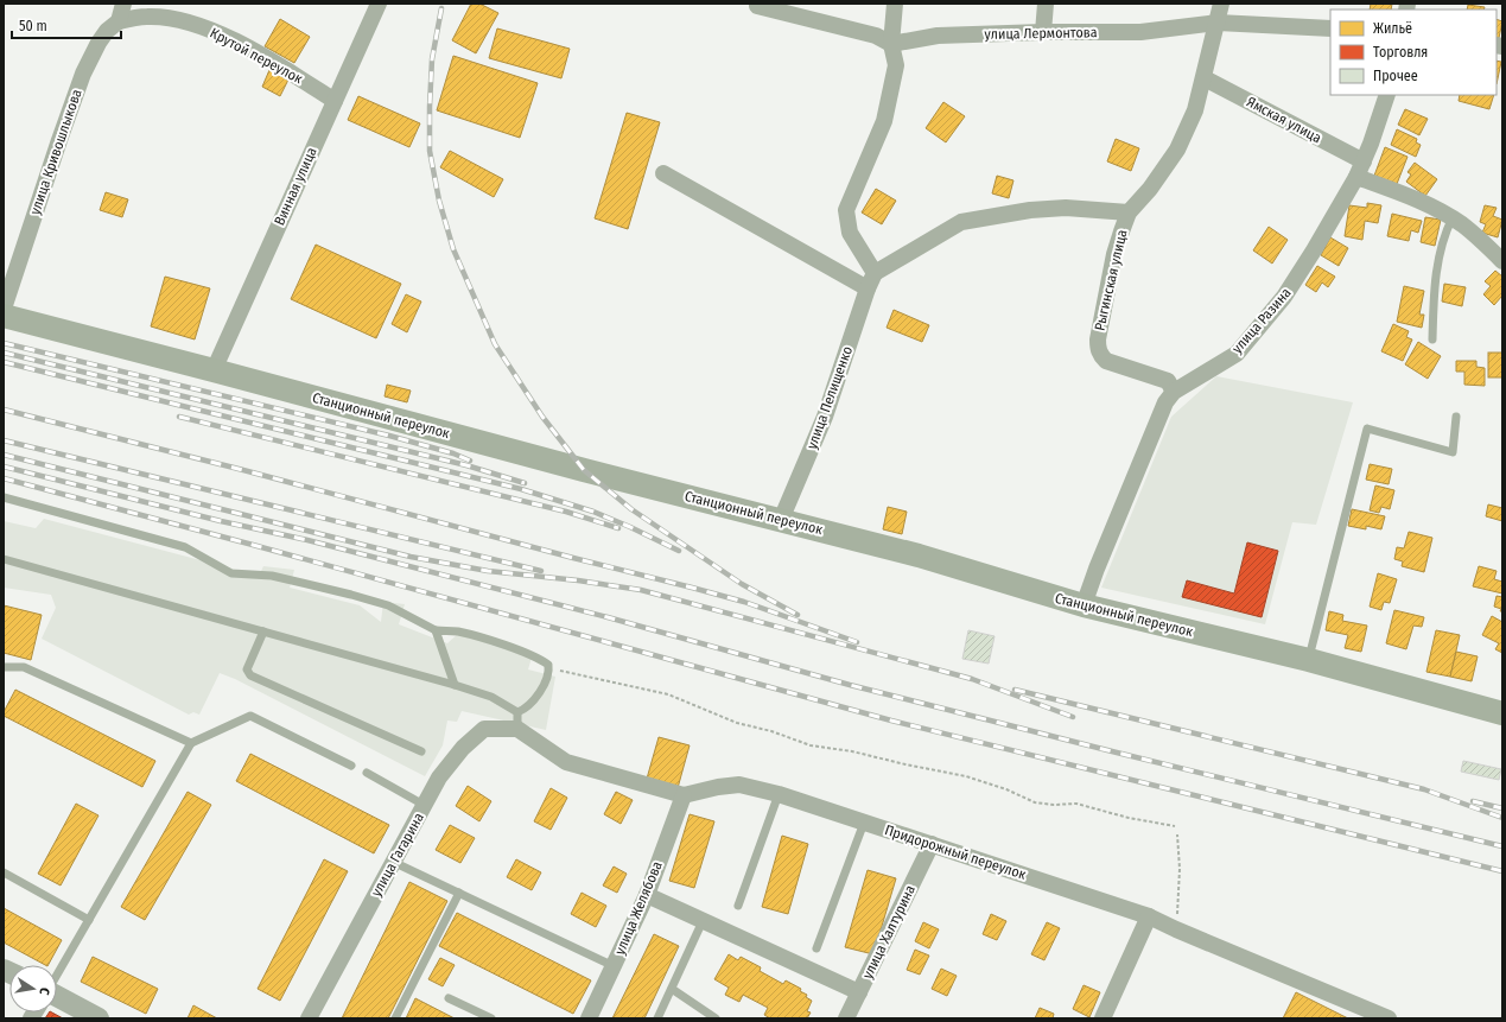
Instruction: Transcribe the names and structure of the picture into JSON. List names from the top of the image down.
{
  "streets": {
    "main road": ["Станционный переулок"],
    "street": [
      "улица Лермонтова",
      "Крутой переулок",
      "Ямская улица",
      "улица Кривошлыкова",
      "Винная улица",
      "Рыгинская улица",
      "улица Разина",
      "улица Пелищенко",
      "Придорожный переулок",
      "улица Гагарина",
      "улица Желябова",
      "улица Халтурина"
    ]
  },
  "crossings": [
    ["улица Лермонтова", "Рыгинская улица"],
    ["Крутой переулок", "улица Кривошлыкова"],
    ["Крутой переулок", "Винная улица"],
    ["Ямская улица", "Рыгинская улица"],
    ["Ямская улица", "улица Разина"],
    ["Винная улица", "Станционный переулок"],
    ["Рыгинская улица", "улица Разина"],
    ["улица Разина", "Станционный переулок"],
    ["улица Пелищенко", "Станционный переулок"],
    ["Придорожный переулок", "улица Гагарина"],
    ["Придорожный переулок", "улица Желябова"],
    ["Придорожный переулок", "улица Халтурина"]
  ],
  "legend": ["Жильё", "Торговля", "Прочее"],
  "scale_bar": "50 m",
  "north": "right"
}
